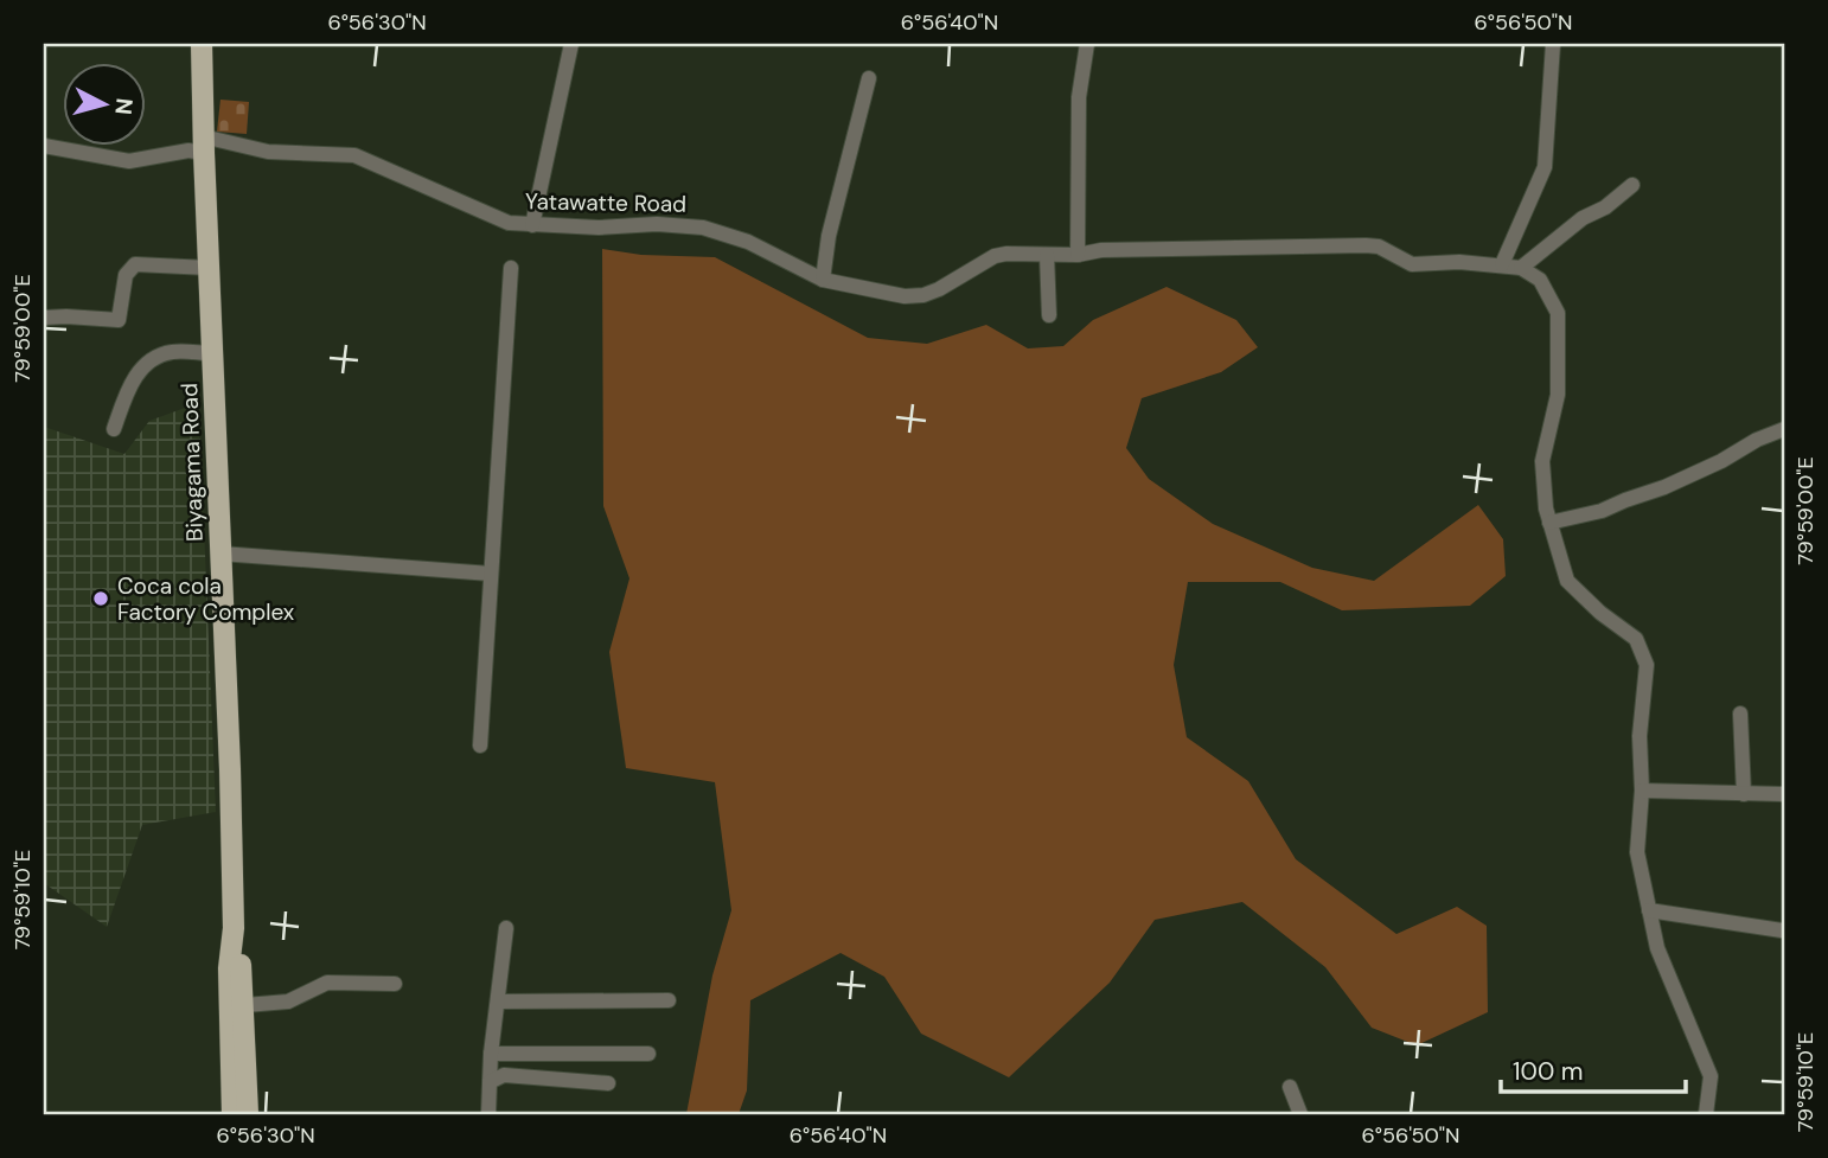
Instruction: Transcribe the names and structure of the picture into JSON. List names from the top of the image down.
{
  "streets": {
    "main road": ["Biyagama Road"],
    "street": ["Yatawatte Road"]
  },
  "crossings": [
    ["Yatawatte Road", "Biyagama Road"]
  ],
  "places": ["Coca cola Factory Complex"],
  "scale_bar": "100 m",
  "north": "right",
  "coordinates": [
    "6°56'30\"N",
    "6°56'40\"N",
    "6°56'50\"N",
    "79°59'00\"E",
    "79°59'10\"E"
  ]
}
